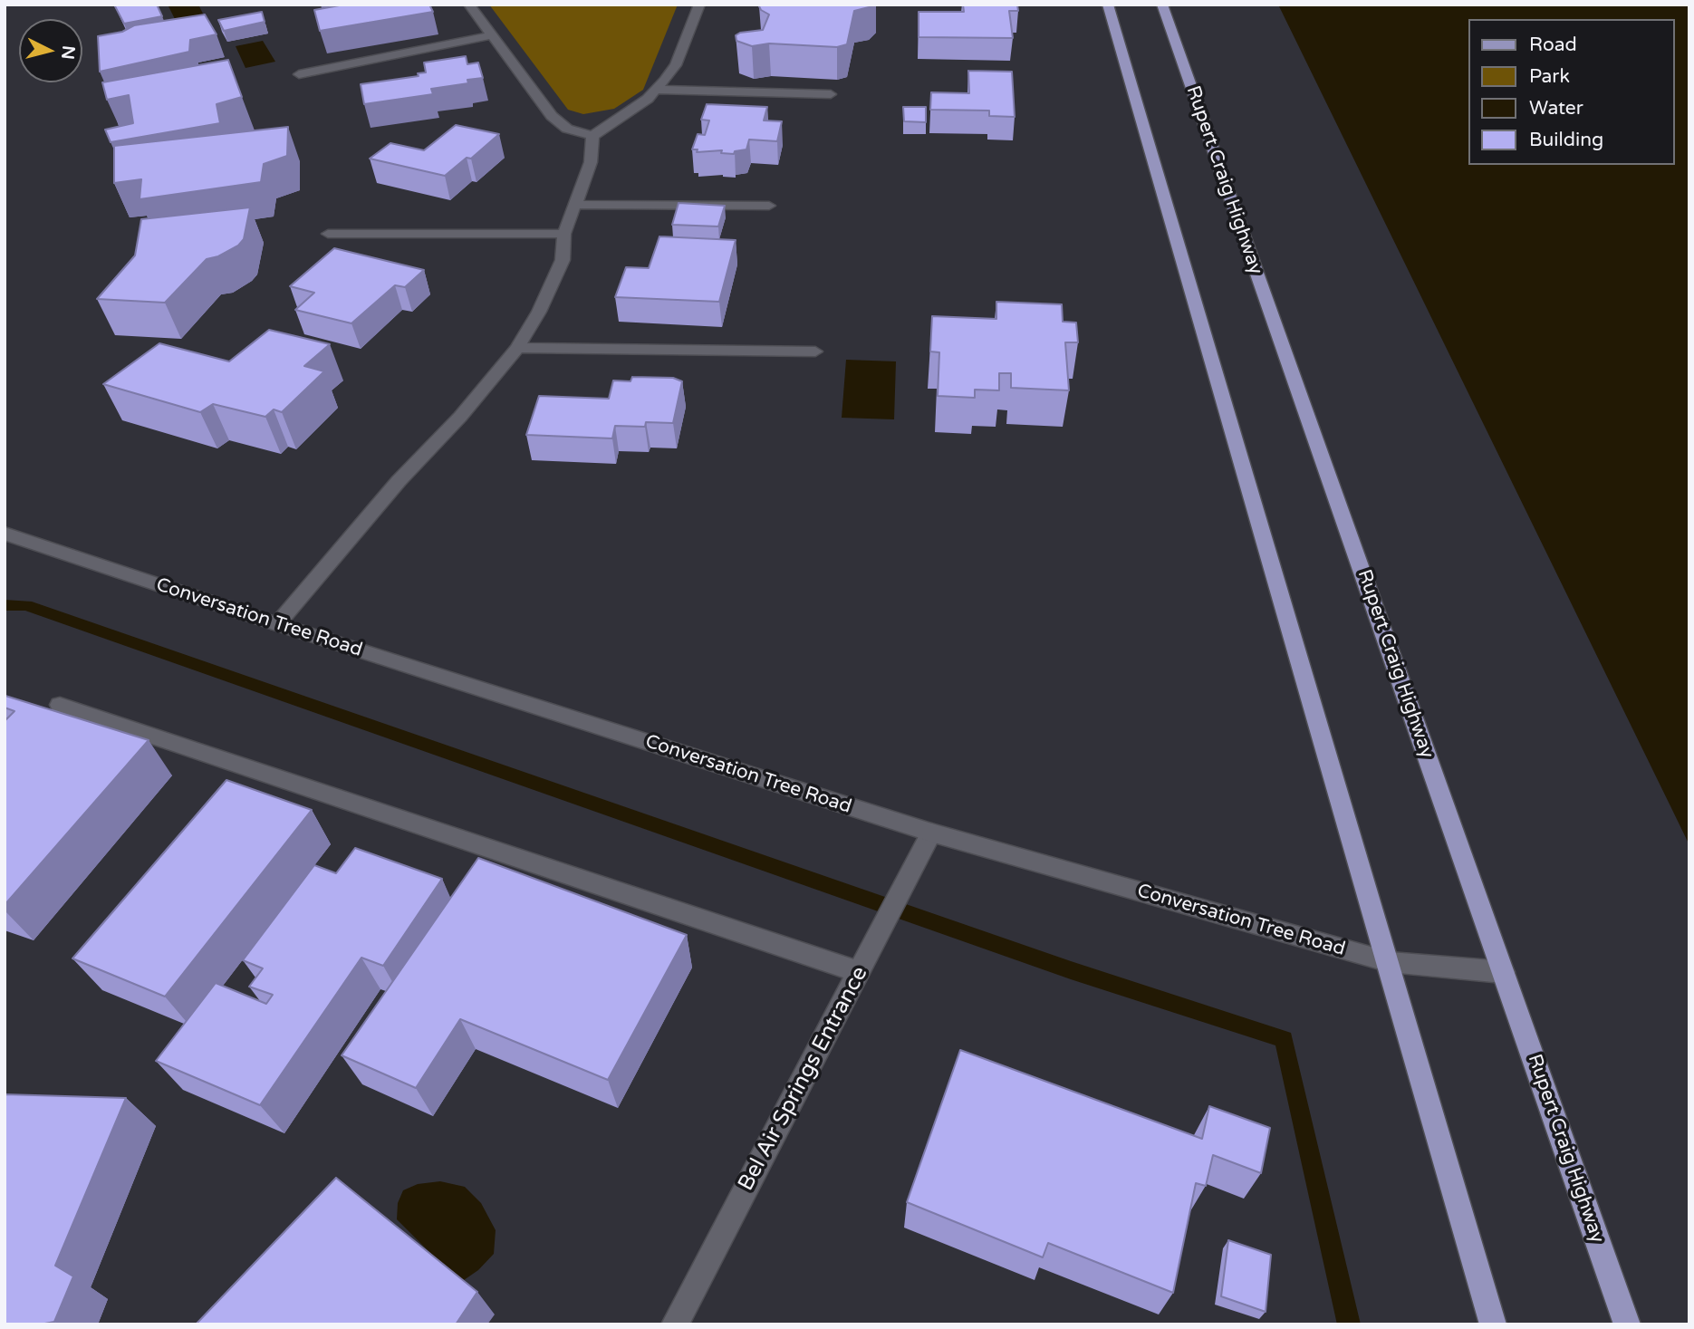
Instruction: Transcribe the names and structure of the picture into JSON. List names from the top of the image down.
{
  "streets": {
    "main road": ["Rupert Craig Highway"],
    "street": ["Conversation Tree Road", "Bel Air Springs Entrance"]
  },
  "crossings": [
    ["Rupert Craig Highway", "Conversation Tree Road"],
    ["Conversation Tree Road", "Bel Air Springs Entrance"]
  ],
  "legend": [
    "Road",
    "Park",
    "Water",
    "Building"
  ],
  "north": "right"
}
